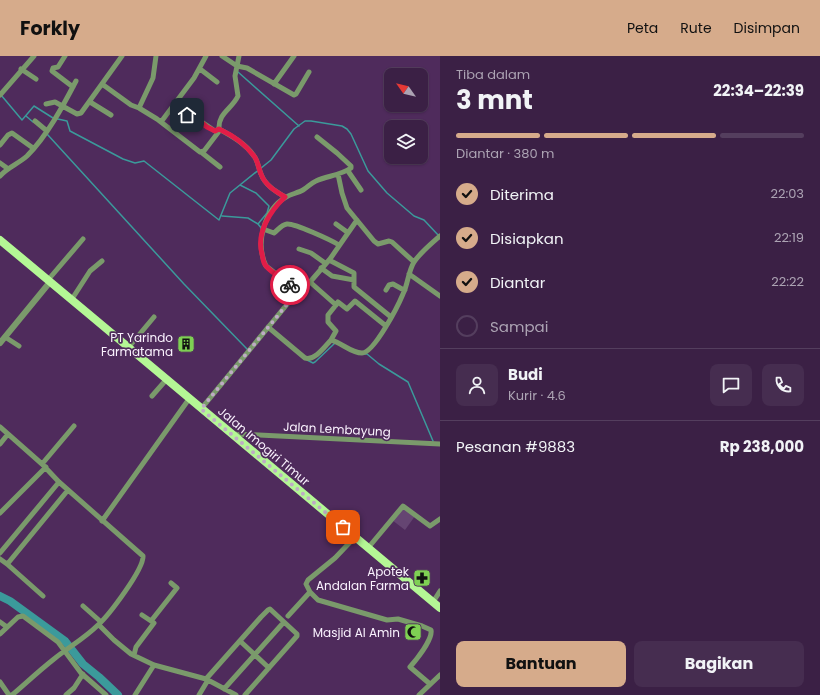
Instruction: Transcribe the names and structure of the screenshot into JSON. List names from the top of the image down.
{
  "streets": {
    "main road": ["Jalan Imogiri Timur"],
    "street": ["Jalan Lembayung"]
  },
  "crossings": [
    ["Jalan Lembayung", "Jalan Imogiri Timur"]
  ],
  "places": {
    "building": ["PT Yarindo Farmatama"],
    "pharmacy": ["Apotek Andalan Farma"],
    "mosque": ["Masjid Al Amin"]
  },
  "north": "top left",
  "page": {
    "header": "Forkly",
    "nav": ["Peta", "Rute", "Disimpan"],
    "heading": ["3 mnt", "Tiba dalam", "22:34–22:39"],
    "panel": [
      "Budi",
      "Kurir · 4.6",
      "Pesanan #9883",
      "Rp 238,000"
    ],
    "bar": "Diantar · 380 m",
    "list": [
      ["Diterima", "22:03"],
      ["Disiapkan", "22:19"],
      ["Diantar", "22:22"],
      "Sampai"
    ],
    "buttons": ["Bantuan", "Bagikan"]
  }
}
